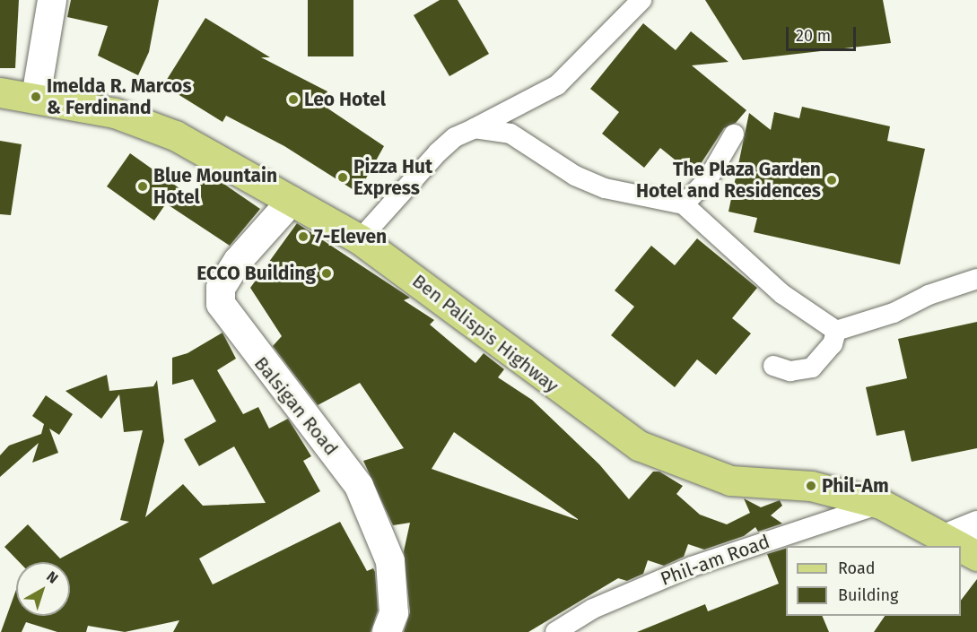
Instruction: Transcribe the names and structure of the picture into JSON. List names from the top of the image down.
{
  "streets": {
    "main road": ["Ben Palispis Highway"],
    "street": ["Balsigan Road", "Phil-am Road"]
  },
  "crossings": [
    ["Ben Palispis Highway", "Balsigan Road"],
    ["Ben Palispis Highway", "Phil-am Road"]
  ],
  "places": [
    "Imelda R. Marcos & Ferdinand",
    "Leo Hotel",
    "Pizza Hut Express",
    "The Plaza Garden Hotel and Residences",
    "Blue Mountain Hotel",
    "7-Eleven",
    "ECCO Building",
    "Phil-Am"
  ],
  "legend": ["Road", "Building"],
  "scale_bar": "20 m",
  "north": "top right"
}
